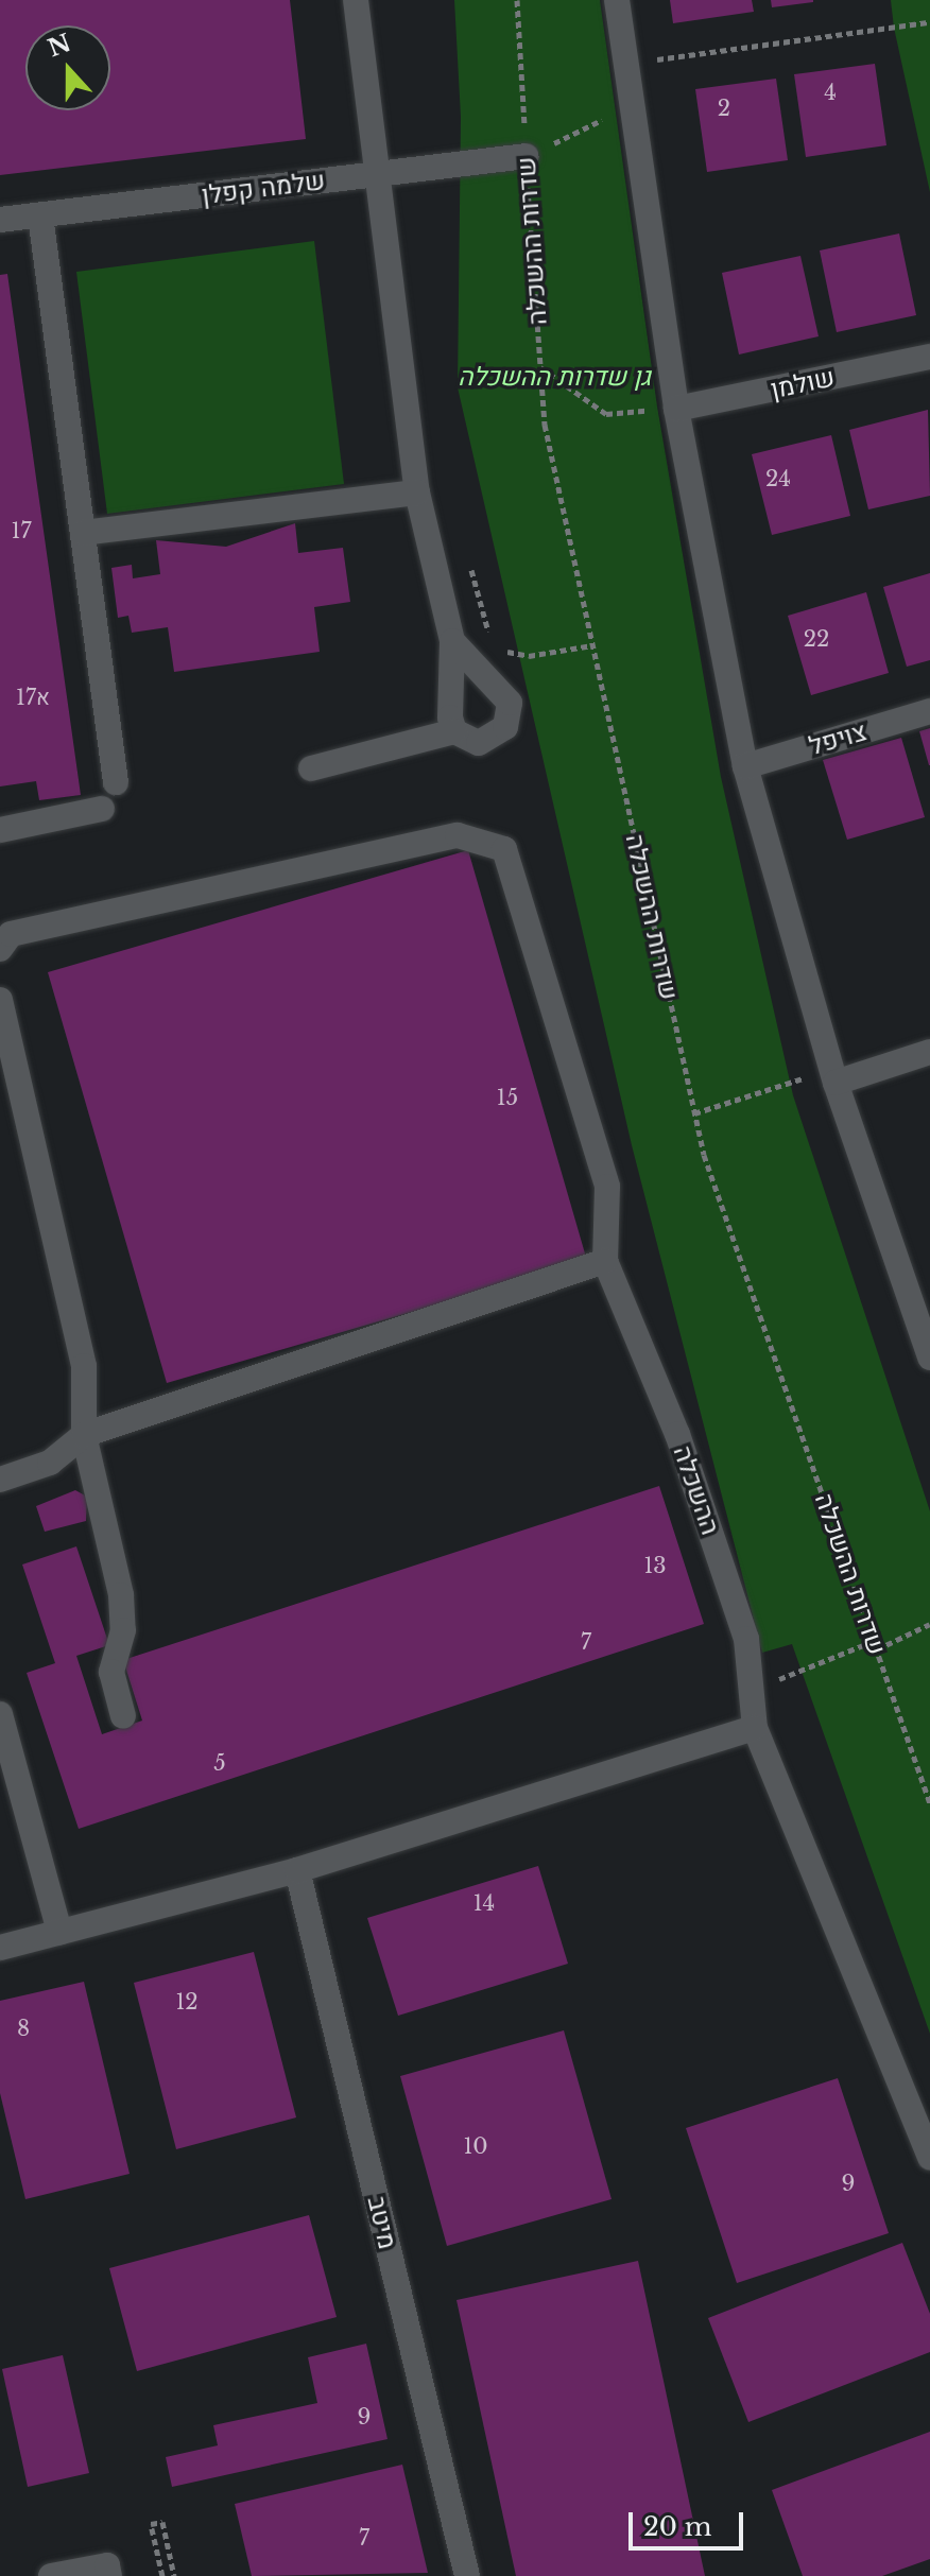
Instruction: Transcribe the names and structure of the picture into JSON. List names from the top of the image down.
{
  "streets": {
    "street": [
      "שלמה קפלן",
      "שולמן",
      "צויפל",
      "ההשכלה",
      "מיטב"
    ],
    "path": ["שדרות ההשכלה"]
  },
  "crossings": [
    ["שלמה קפלן", "שדרות ההשכלה"]
  ],
  "parks": ["גן שדרות ההשכלה"],
  "house_numbers": [
    "4",
    "2",
    "24",
    "17",
    "22",
    "17א",
    "15",
    "13",
    "7",
    "5",
    "14",
    "12",
    "8",
    "10",
    "9",
    "9",
    "7"
  ],
  "scale_bar": "20 m",
  "north": "top"
}
